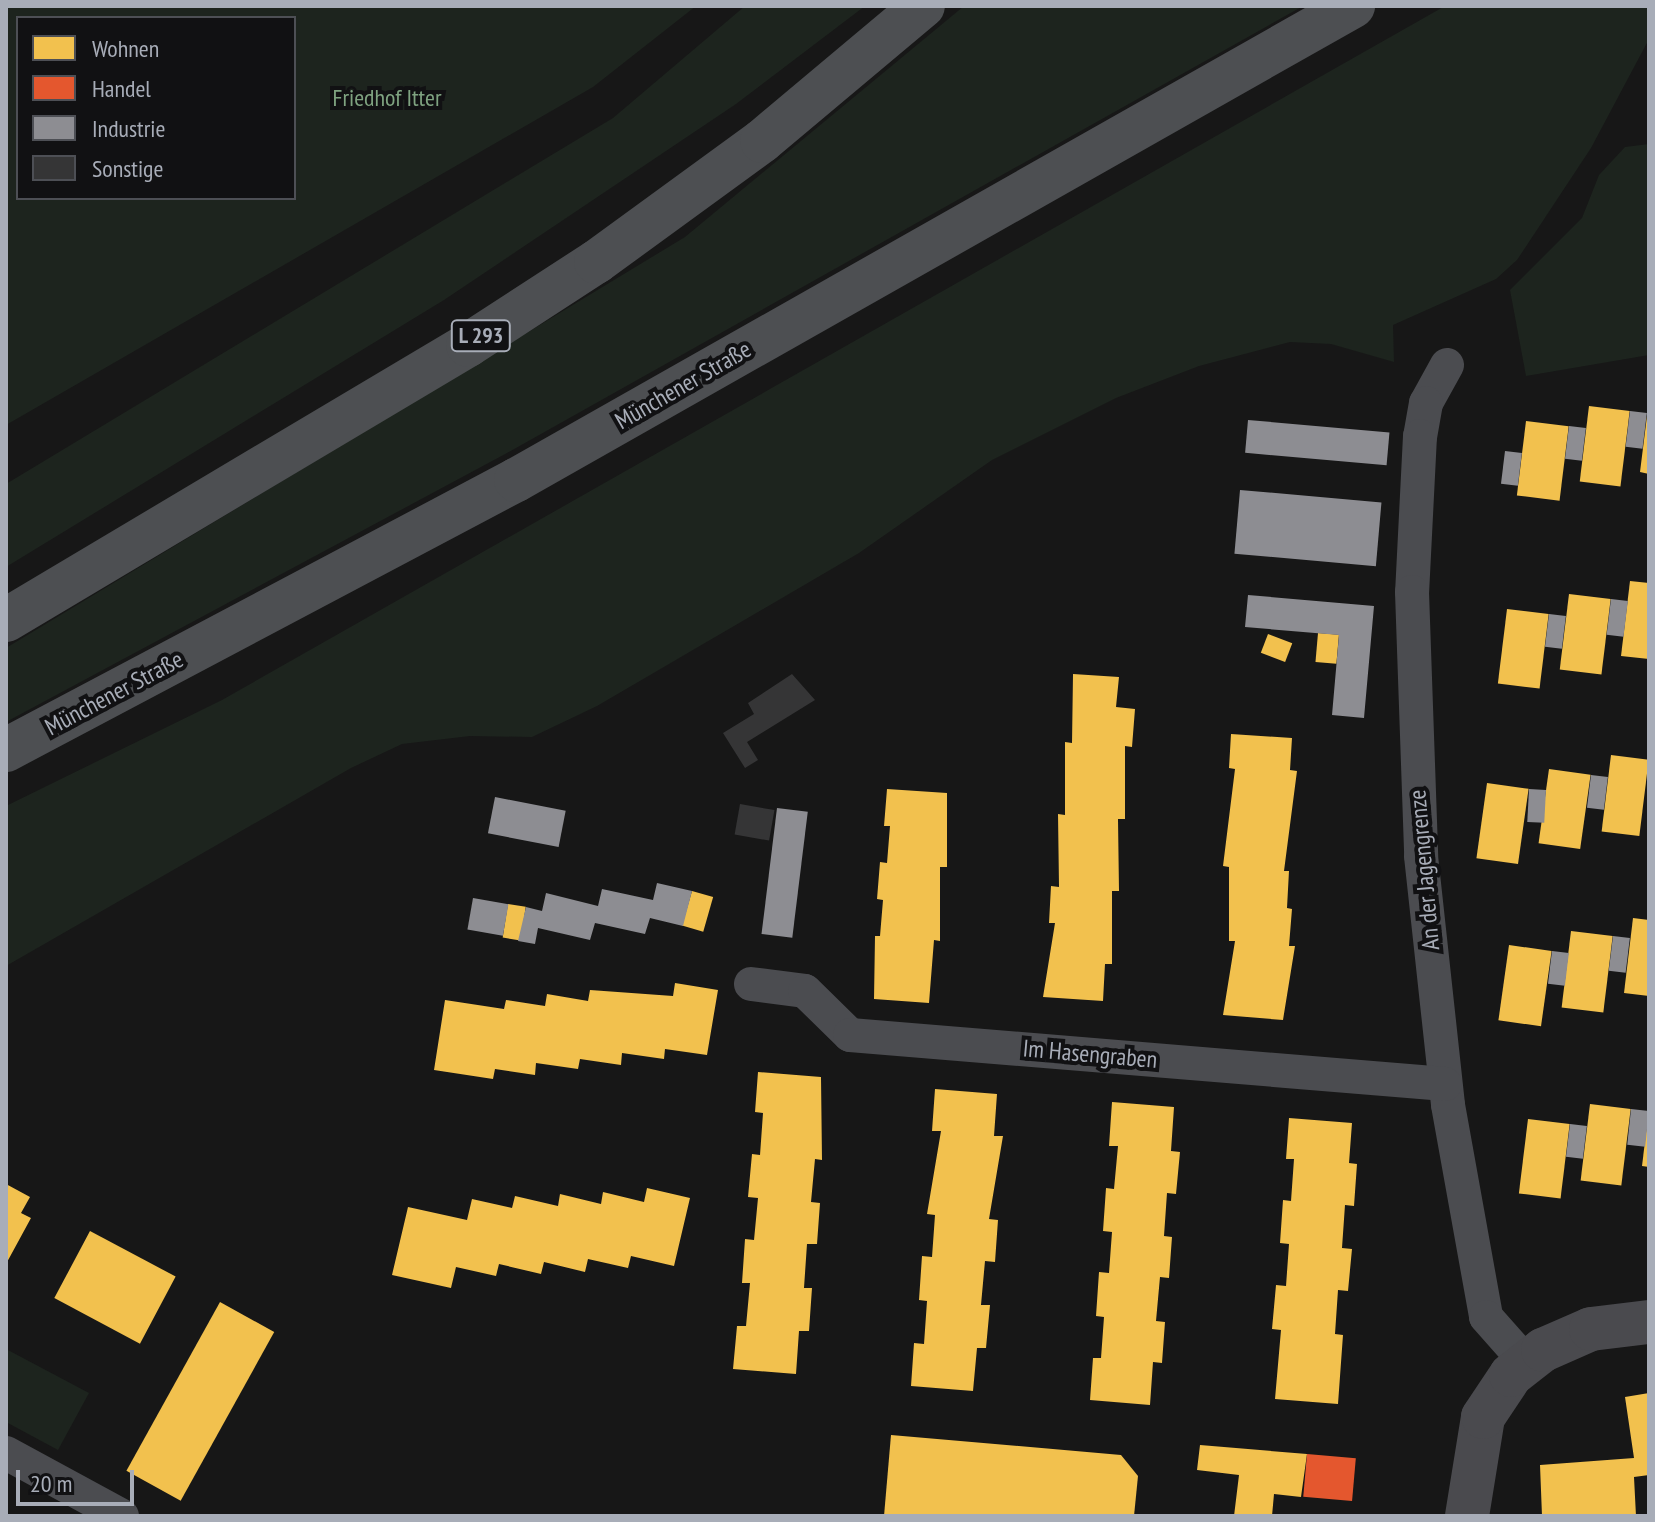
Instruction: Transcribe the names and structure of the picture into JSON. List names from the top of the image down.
{
  "streets": {
    "main road": ["L 293", "Münchener Straße"],
    "street": ["An der Jagengrenze", "Im Hasengraben"]
  },
  "crossings": [
    ["An der Jagengrenze", "Im Hasengraben"]
  ],
  "parks": ["Friedhof Itter"],
  "legend": [
    "Wohnen",
    "Handel",
    "Industrie",
    "Sonstige"
  ],
  "scale_bar": "20 m"
}
